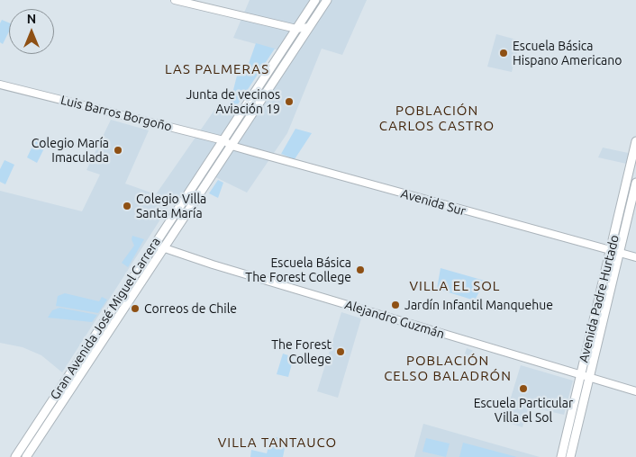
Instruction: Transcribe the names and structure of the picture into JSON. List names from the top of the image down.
{
  "streets": {
    "main road": ["Avenida Padre Hurtado", "Gran Avenida José Miguel Carrera"],
    "street": ["Luis Barros Borgoño", "Avenida Sur", "Alejandro Guzmán"]
  },
  "crossings": [
    ["Luis Barros Borgoño", "Avenida Sur"],
    ["Luis Barros Borgoño", "Gran Avenida José Miguel Carrera"],
    ["Avenida Sur", "Avenida Padre Hurtado"],
    ["Avenida Sur", "Gran Avenida José Miguel Carrera"],
    ["Avenida Padre Hurtado", "Alejandro Guzmán"],
    ["Gran Avenida José Miguel Carrera", "Alejandro Guzmán"]
  ],
  "districts": [
    "LAS PALMERAS",
    "POBLACIÓN CARLOS CASTRO",
    "VILLA EL SOL",
    "POBLACIÓN CELSO BALADRÓN",
    "VILLA TANTAUCO"
  ],
  "places": [
    "Escuela Básica Hispano Americano",
    "Junta de vecinos Aviación 19",
    "Colegio María Imaculada",
    "Colegio Villa Santa María",
    "Escuela Básica The Forest College",
    "Jardín Infantil Manquehue",
    "Correos de Chile",
    "The Forest College",
    "Escuela Particular Villa el Sol"
  ],
  "north": "top"
}
